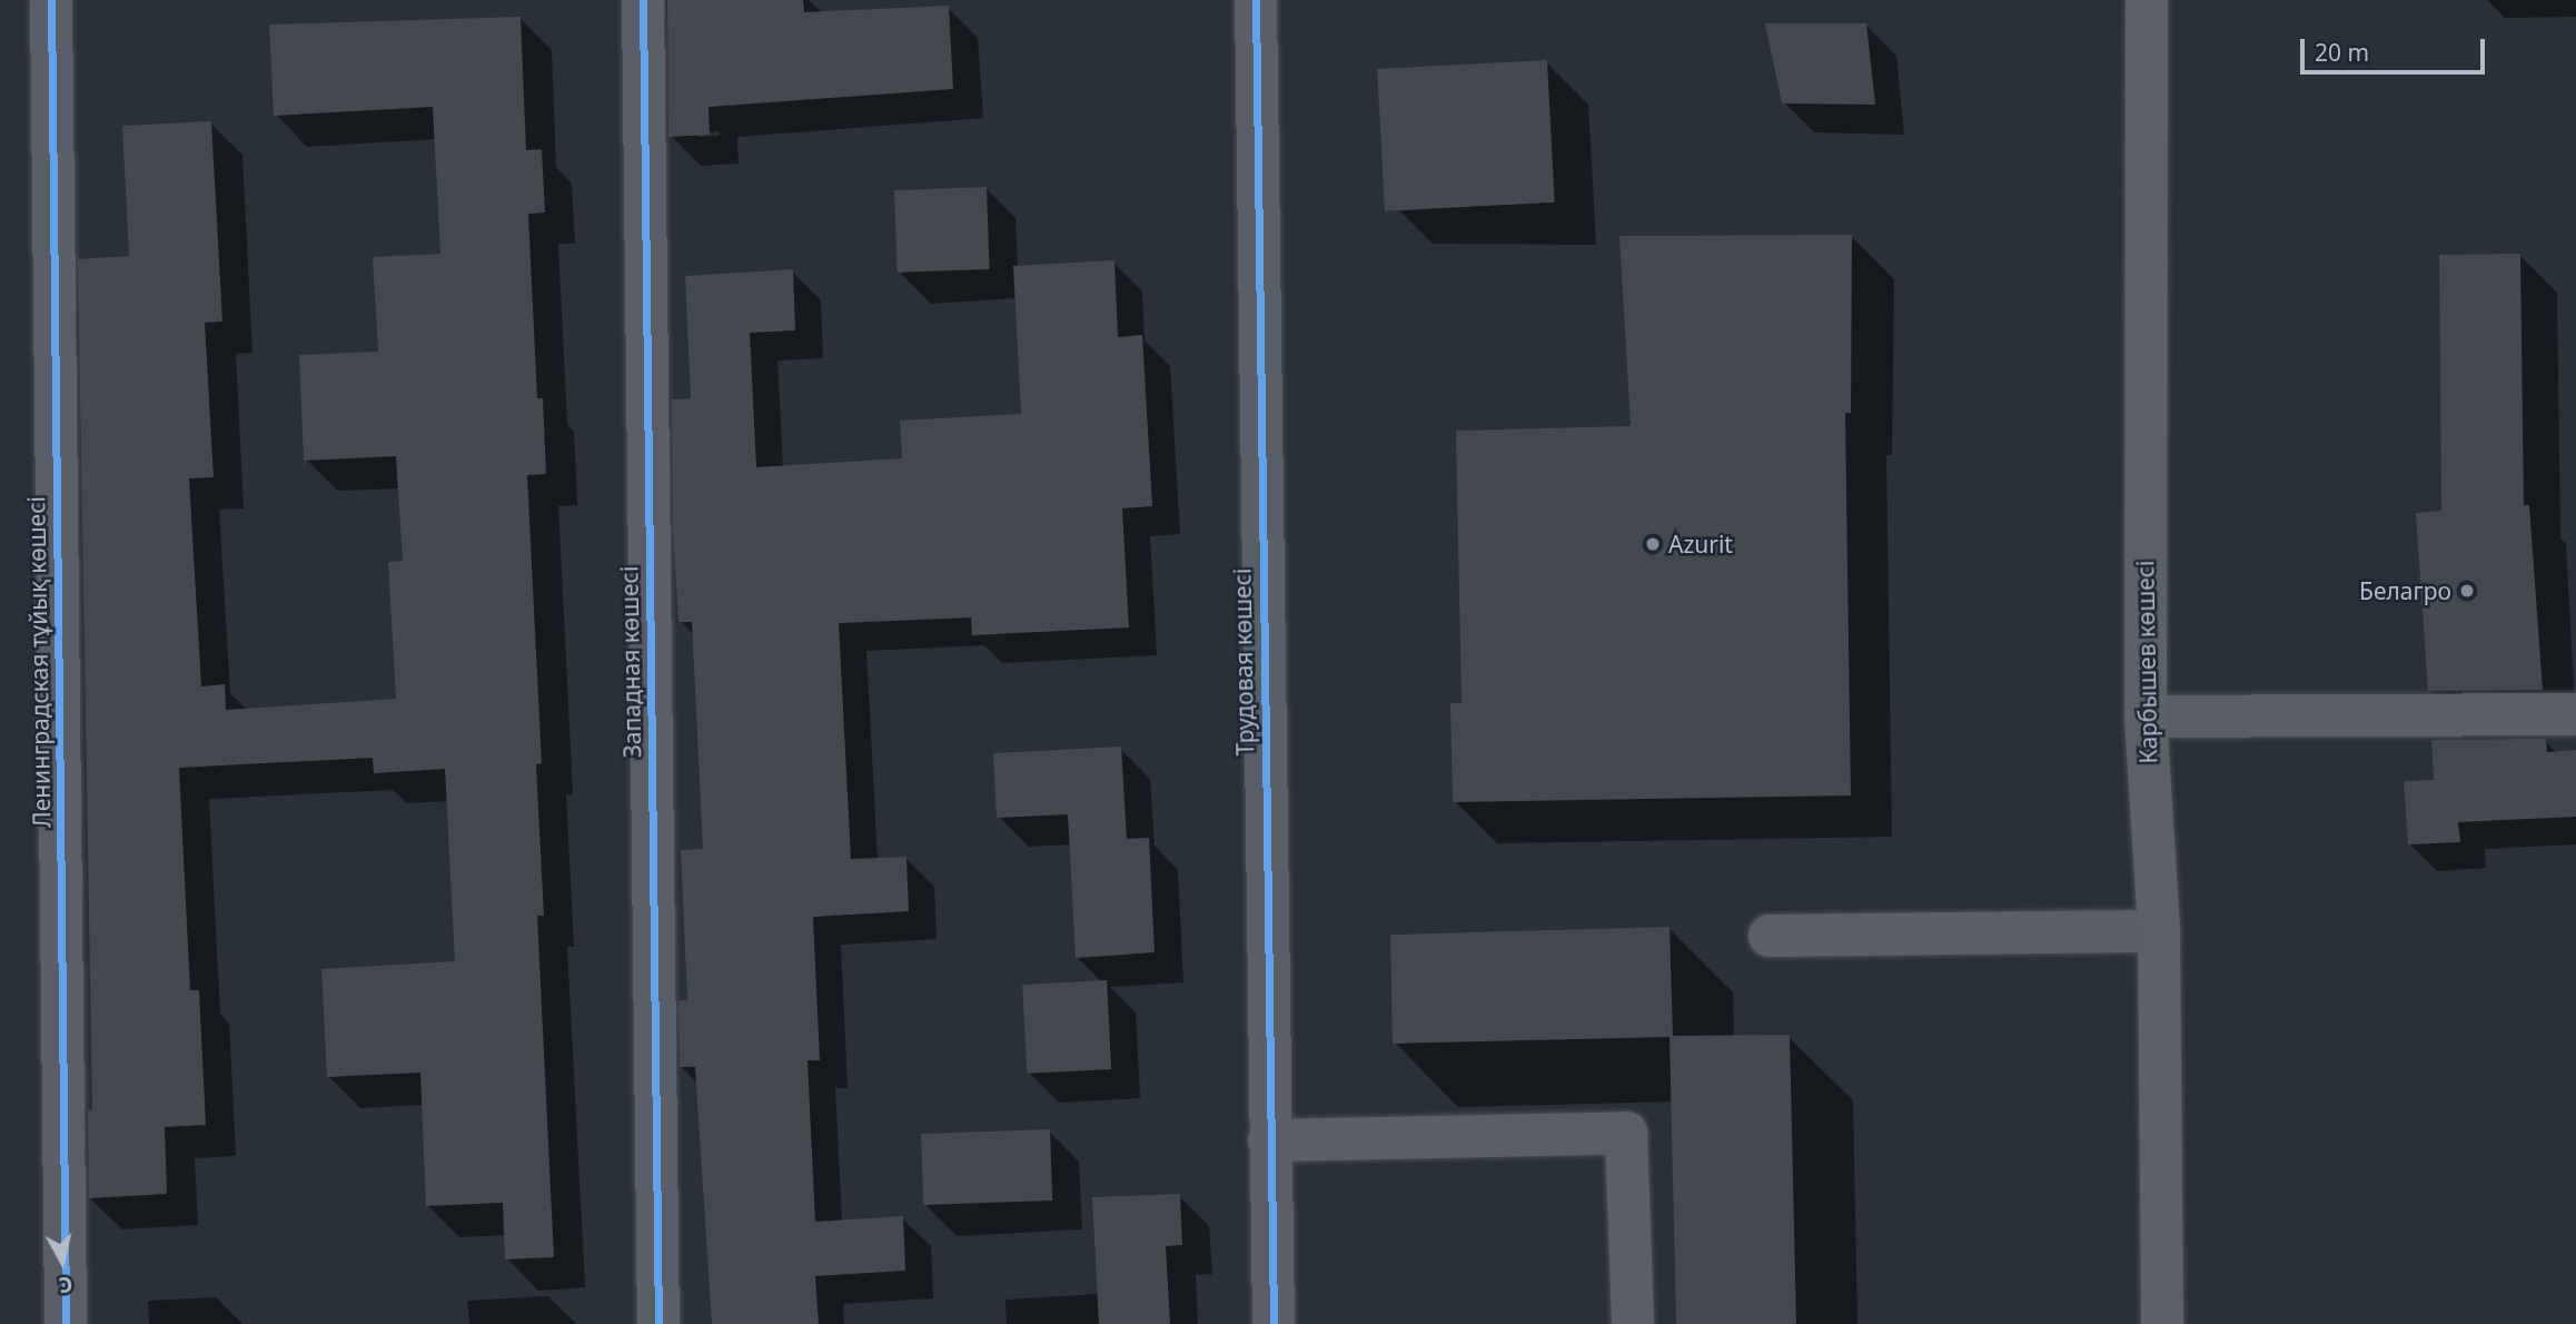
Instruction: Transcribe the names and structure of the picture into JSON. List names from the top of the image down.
{
  "streets": {
    "main road": ["Карбышев көшесі"],
    "street": ["Ленинградская тұйық көшесі", "Западная көшесі", "Трудовая көшесі"]
  },
  "places": ["Azurit", "Белагро"],
  "scale_bar": "20 m",
  "north": "bottom"
}
